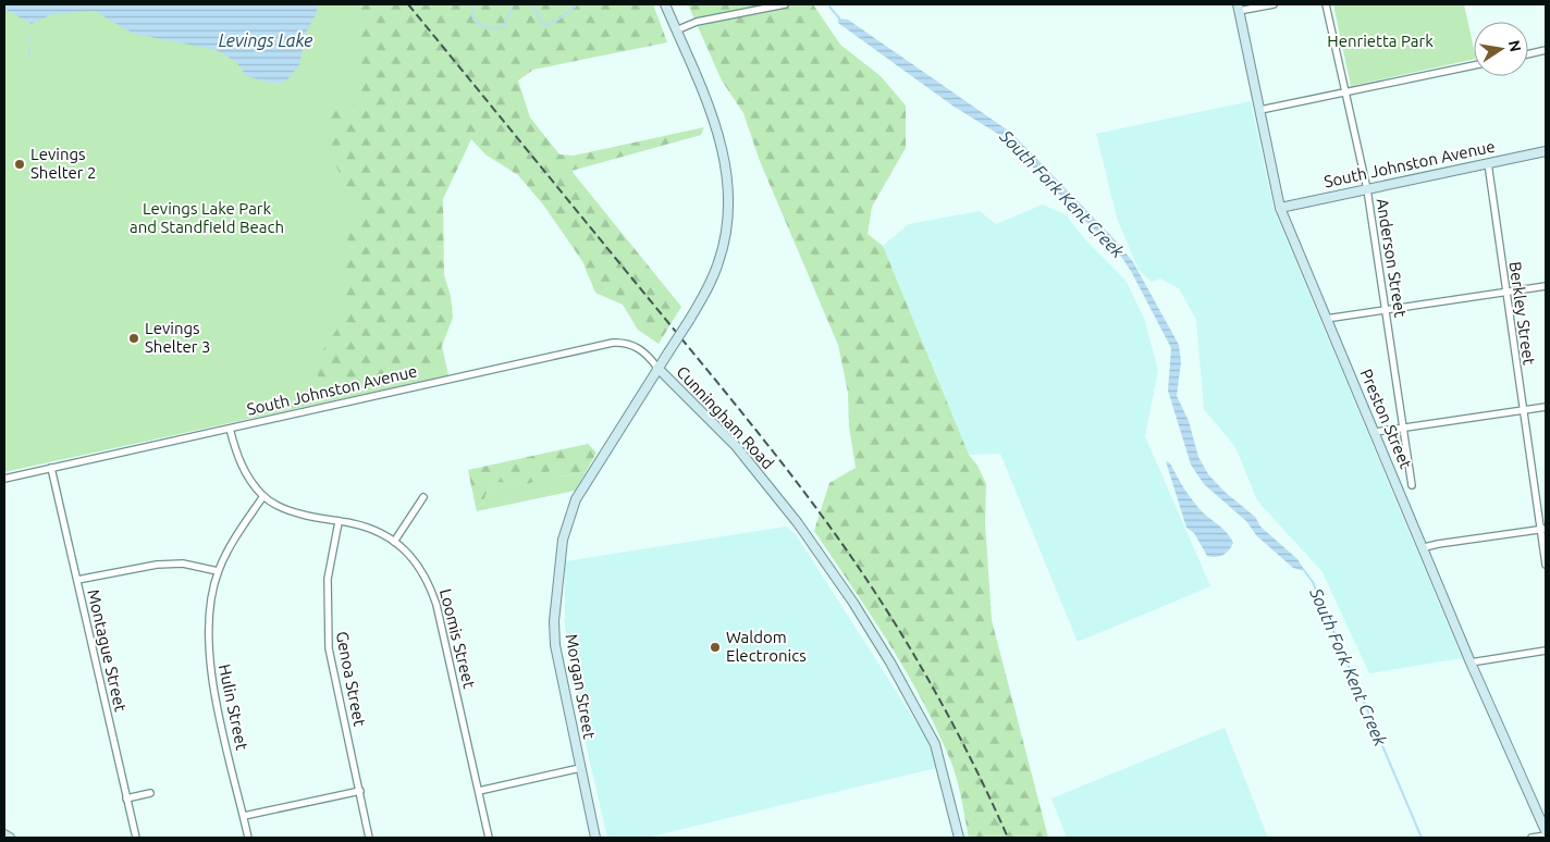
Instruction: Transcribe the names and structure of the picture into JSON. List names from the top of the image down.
{
  "streets": {
    "street": [
      "South Johnston Avenue",
      "Anderson Street",
      "Berkley Street",
      "Cunningham Road",
      "Preston Street",
      "Loomis Street",
      "Montague Street",
      "Genoa Street",
      "Morgan Street",
      "Hulin Street"
    ]
  },
  "crossings": [
    ["South Johnston Avenue", "Anderson Street"],
    ["South Johnston Avenue", "Berkley Street"],
    ["South Johnston Avenue", "Cunningham Road"],
    ["South Johnston Avenue", "Preston Street"],
    ["South Johnston Avenue", "Loomis Street"],
    ["South Johnston Avenue", "Montague Street"],
    ["South Johnston Avenue", "Morgan Street"],
    ["Cunningham Road", "Morgan Street"],
    ["Loomis Street", "Genoa Street"],
    ["Loomis Street", "Hulin Street"]
  ],
  "water": ["Levings Lake", "South Fork Kent Creek"],
  "parks": ["Henrietta Park", "Levings Lake Park and Standfield Beach"],
  "places": ["Levings Shelter 2", "Levings Shelter 3", "Waldom Electronics"],
  "north": "right"
}
